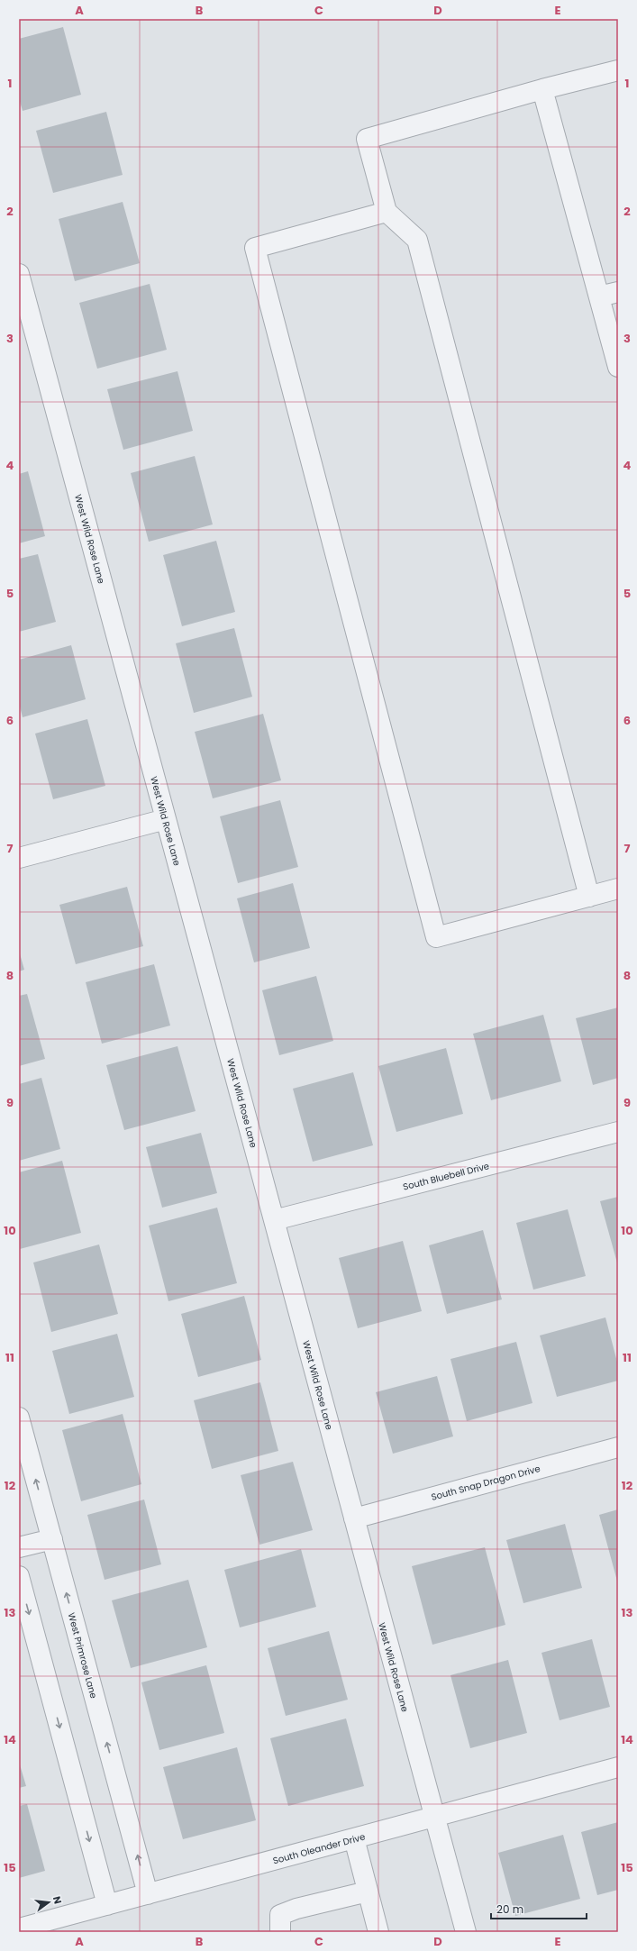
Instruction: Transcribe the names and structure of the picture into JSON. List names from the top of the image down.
{
  "streets": {
    "street": [
      "West Wild Rose Lane",
      "South Bluebell Drive",
      "South Snap Dragon Drive",
      "West Primrose Lane",
      "South Oleander Drive"
    ]
  },
  "crossings": [
    ["West Wild Rose Lane", "South Bluebell Drive"],
    ["West Wild Rose Lane", "South Snap Dragon Drive"],
    ["West Wild Rose Lane", "South Oleander Drive"],
    ["West Primrose Lane", "South Oleander Drive"]
  ],
  "scale_bar": "20 m",
  "north": "right",
  "grid": {
    "columns": [
      "A",
      "B",
      "C",
      "D",
      "E"
    ],
    "rows": [
      "1",
      "2",
      "3",
      "4",
      "5",
      "6",
      "7",
      "8",
      "9",
      "10",
      "11",
      "12",
      "13",
      "14",
      "15"
    ]
  }
}
